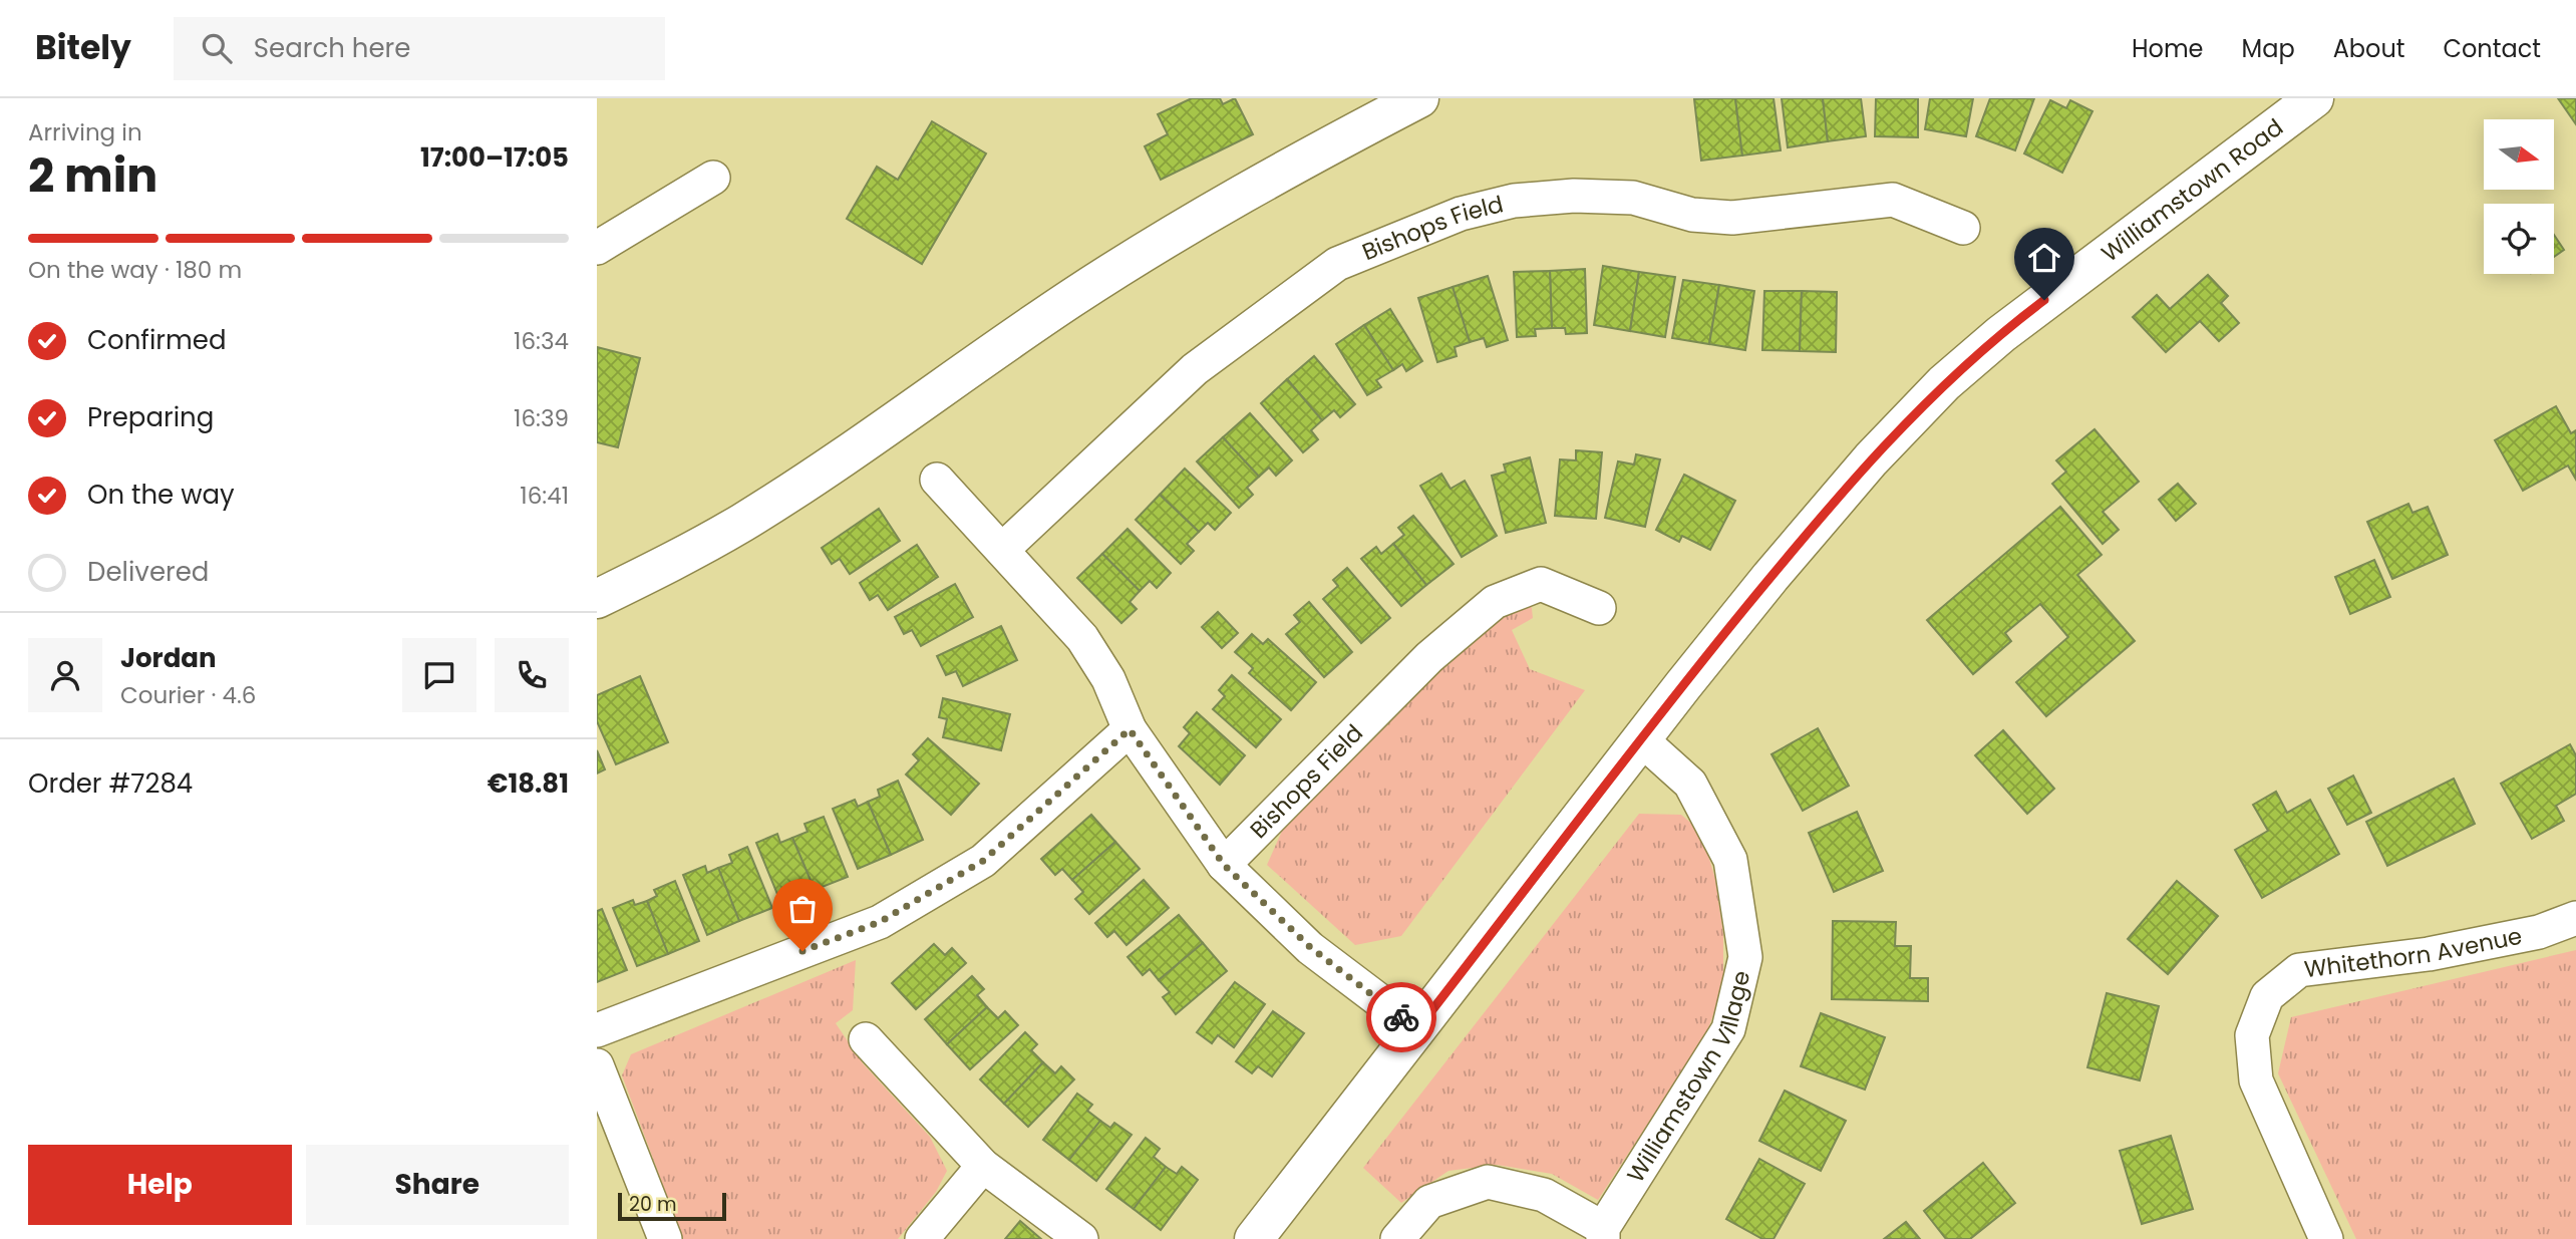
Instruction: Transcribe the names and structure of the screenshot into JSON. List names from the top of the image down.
{
  "streets": {
    "street": [
      "Williamstown Road",
      "Bishops Field",
      "Whitethorn Avenue",
      "Williamstown Village"
    ]
  },
  "crossings": [
    ["Williamstown Road", "Williamstown Village"]
  ],
  "scale_bar": "20 m",
  "north": "right",
  "page": {
    "header": "Bitely",
    "search": "Search here",
    "nav": [
      "Home",
      "Map",
      "About",
      "Contact"
    ],
    "heading": ["2 min", "Arriving in", "17:00–17:05"],
    "panel": [
      "Jordan",
      "Courier · 4.6",
      "Order #7284",
      "€18.81"
    ],
    "bar": "On the way · 180 m",
    "list": [
      ["Confirmed", "16:34"],
      ["Preparing", "16:39"],
      ["On the way", "16:41"],
      "Delivered"
    ],
    "buttons": ["Help", "Share"],
    "scale": "20 m"
  }
}
